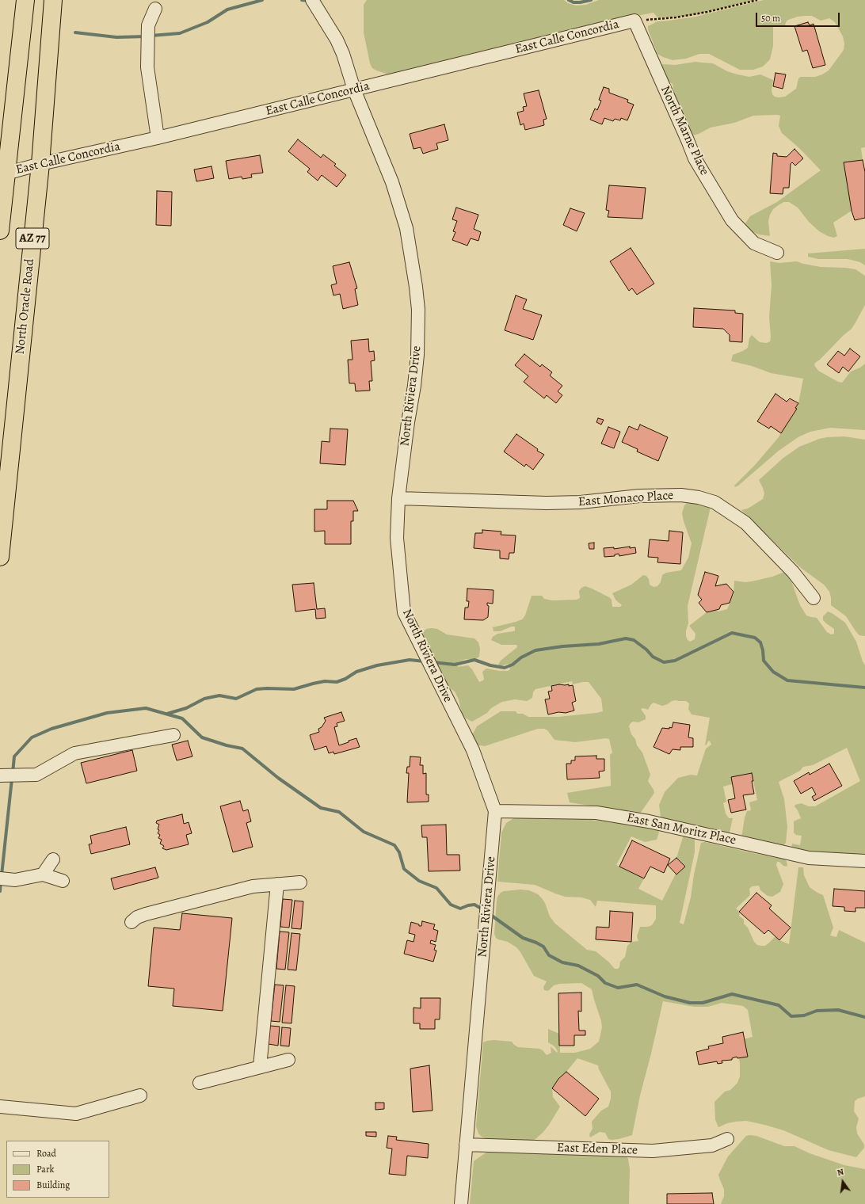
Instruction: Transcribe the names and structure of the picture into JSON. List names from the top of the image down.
{
  "streets": {
    "highway": ["AZ 77", "North Oracle Road"],
    "street": [
      "East Calle Concordia",
      "North Marne Place",
      "North Riviera Drive",
      "East Monaco Place",
      "East San Moritz Place",
      "East Eden Place"
    ]
  },
  "crossings": [
    ["East Calle Concordia", "North Marne Place"],
    ["East Calle Concordia", "AZ 77"],
    ["East Calle Concordia", "North Oracle Road"],
    ["East Calle Concordia", "North Riviera Drive"],
    ["North Riviera Drive", "East Monaco Place"],
    ["North Riviera Drive", "East San Moritz Place"],
    ["North Riviera Drive", "East Eden Place"]
  ],
  "legend": ["Road", "Park", "Building"],
  "scale_bar": "50 m",
  "north": "top"
}
